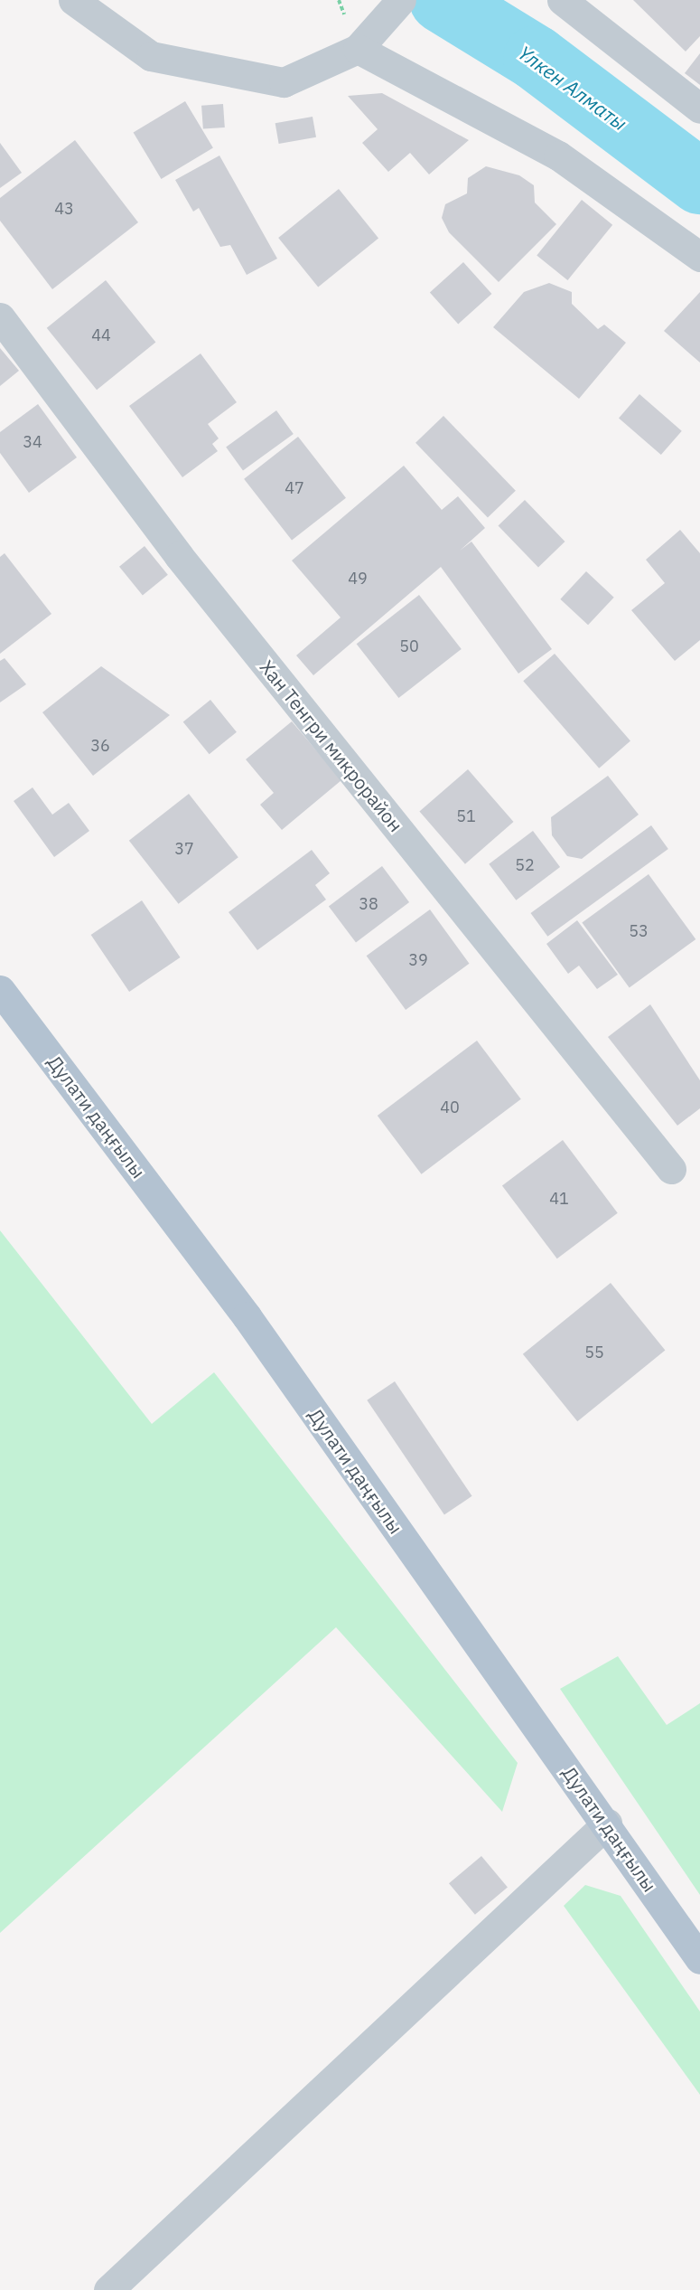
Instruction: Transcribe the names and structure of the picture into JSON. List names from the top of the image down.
{
  "streets": {
    "main road": ["Дулати даңғылы"],
    "street": ["Хан Тенгри микрорайон"]
  },
  "water": ["Үлкен Алматы"],
  "house_numbers": [
    "43",
    "44",
    "34",
    "47",
    "49",
    "50",
    "36",
    "51",
    "37",
    "52",
    "38",
    "53",
    "39",
    "40",
    "41",
    "55"
  ]
}
